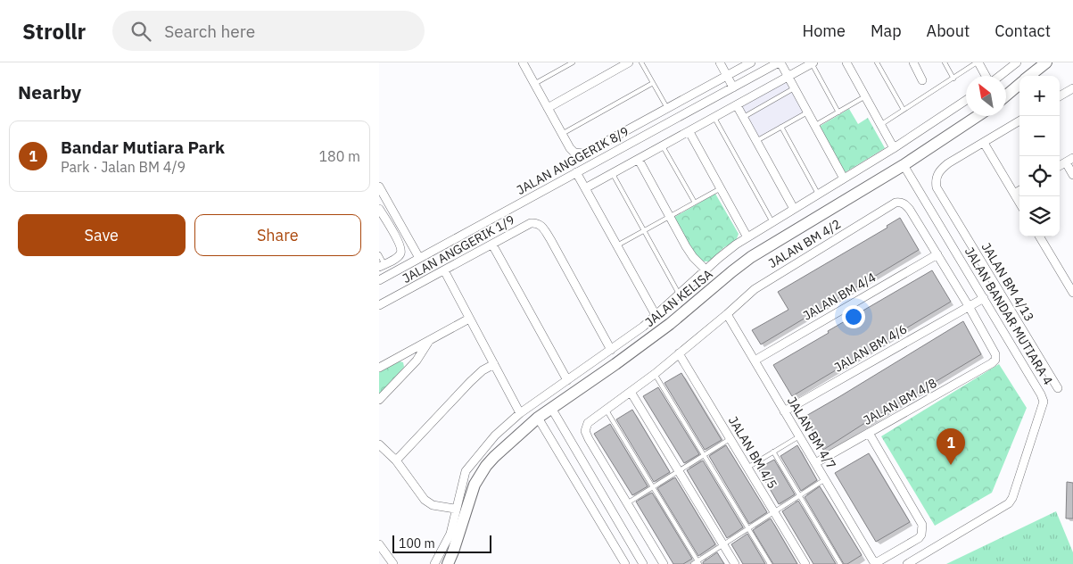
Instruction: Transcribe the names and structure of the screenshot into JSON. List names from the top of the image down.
{
  "streets": {
    "main road": ["JALAN KELISA"],
    "street": [
      "JALAN ANGGERIK 8/9",
      "JALAN BM 4/2",
      "JALAN ANGGERIK 1/9",
      "JALAN BM 4/13",
      "JALAN BM 4/4",
      "JALAN BANDAR MUTIARA 4",
      "JALAN BM 4/6",
      "JALAN BM 4/8",
      "JALAN BM 4/7",
      "JALAN BM 4/5"
    ]
  },
  "crossings": [
    ["JALAN BM 4/2", "JALAN BM 4/4"],
    ["JALAN BM 4/2", "JALAN BM 4/7"],
    ["JALAN BM 4/2", "JALAN BM 4/5"],
    ["JALAN BM 4/4", "JALAN BM 4/7"],
    ["JALAN KELISA", "JALAN BANDAR MUTIARA 4"],
    ["JALAN BANDAR MUTIARA 4", "JALAN BM 4/6"],
    ["JALAN BM 4/6", "JALAN BM 4/8"],
    ["JALAN BM 4/6", "JALAN BM 4/7"],
    ["JALAN BM 4/8", "JALAN BM 4/7"]
  ],
  "scale_bar": "100 m",
  "north": "top left",
  "page": {
    "header": "Strollr",
    "search": "Search here",
    "nav": [
      "Home",
      "Map",
      "About",
      "Contact"
    ],
    "heading": "Nearby",
    "map_buttons": ["+", "−"],
    "list": [
      {
        "mark": "1",
        "name": "Bandar Mutiara Park",
        "note": "Park · Jalan BM 4/9",
        "value": "180 m"
      }
    ],
    "buttons": ["Save", "Share"],
    "pins": "1",
    "scale": "100 m"
  }
}
